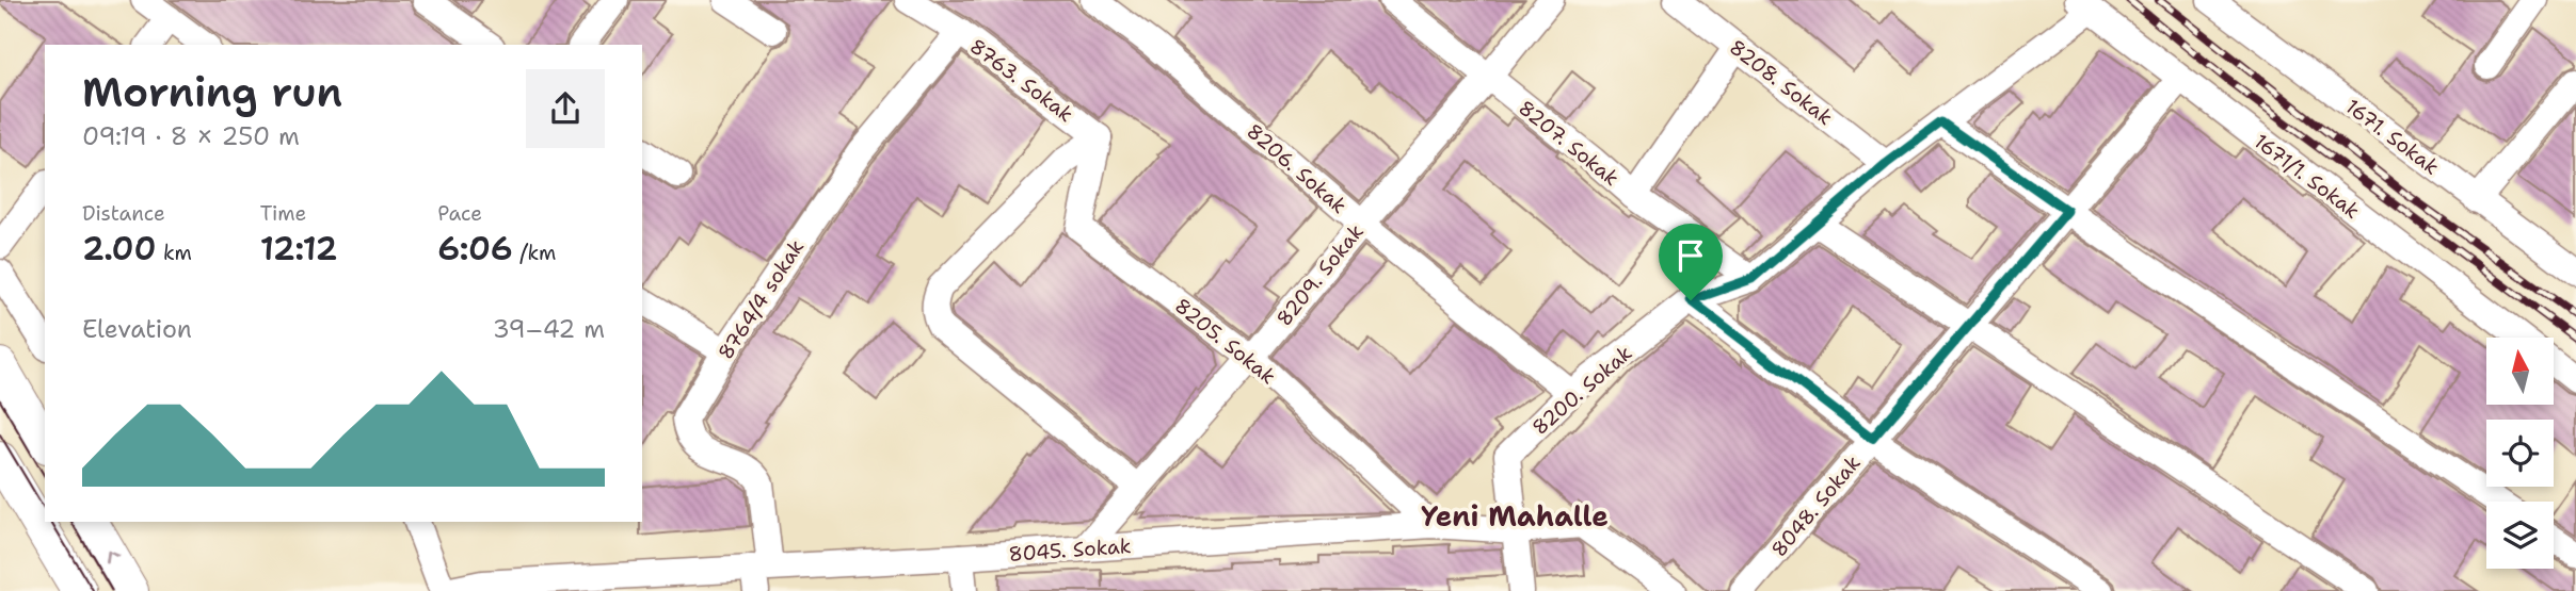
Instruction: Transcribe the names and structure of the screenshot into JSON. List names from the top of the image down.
{
  "streets": {
    "street": [
      "8763. Sokak",
      "8208. Sokak",
      "1671. Sokak",
      "8207. Sokak",
      "8206. Sokak",
      "1671/1. Sokak",
      "8209. Sokak",
      "8764/4 sokak",
      "8205. Sokak",
      "8200. Sokak",
      "8048. Sokak",
      "8045. Sokak"
    ]
  },
  "crossings": [
    ["8763. Sokak", "8764/4 sokak"],
    ["8763. Sokak", "8205. Sokak"],
    ["8208. Sokak", "8200. Sokak"],
    ["8207. Sokak", "8209. Sokak"],
    ["8207. Sokak", "8200. Sokak"],
    ["8206. Sokak", "8209. Sokak"],
    ["8206. Sokak", "8200. Sokak"],
    ["1671/1. Sokak", "8200. Sokak"],
    ["1671/1. Sokak", "8048. Sokak"],
    ["8209. Sokak", "8205. Sokak"],
    ["8209. Sokak", "8045. Sokak"],
    ["8764/4 sokak", "8045. Sokak"],
    ["8205. Sokak", "8045. Sokak"],
    ["8200. Sokak", "8045. Sokak"]
  ],
  "districts": ["Yeni Mahalle"],
  "north": "top",
  "page": {
    "heading": ["Morning run", "09:19 · 8 × 250 m"],
    "stats": [
      ["Distance", "2.00 km"],
      ["Time", "12:12"],
      ["Pace", "6:06 /km"]
    ],
    "chart": ["Elevation", "39–42 m"]
  }
}
